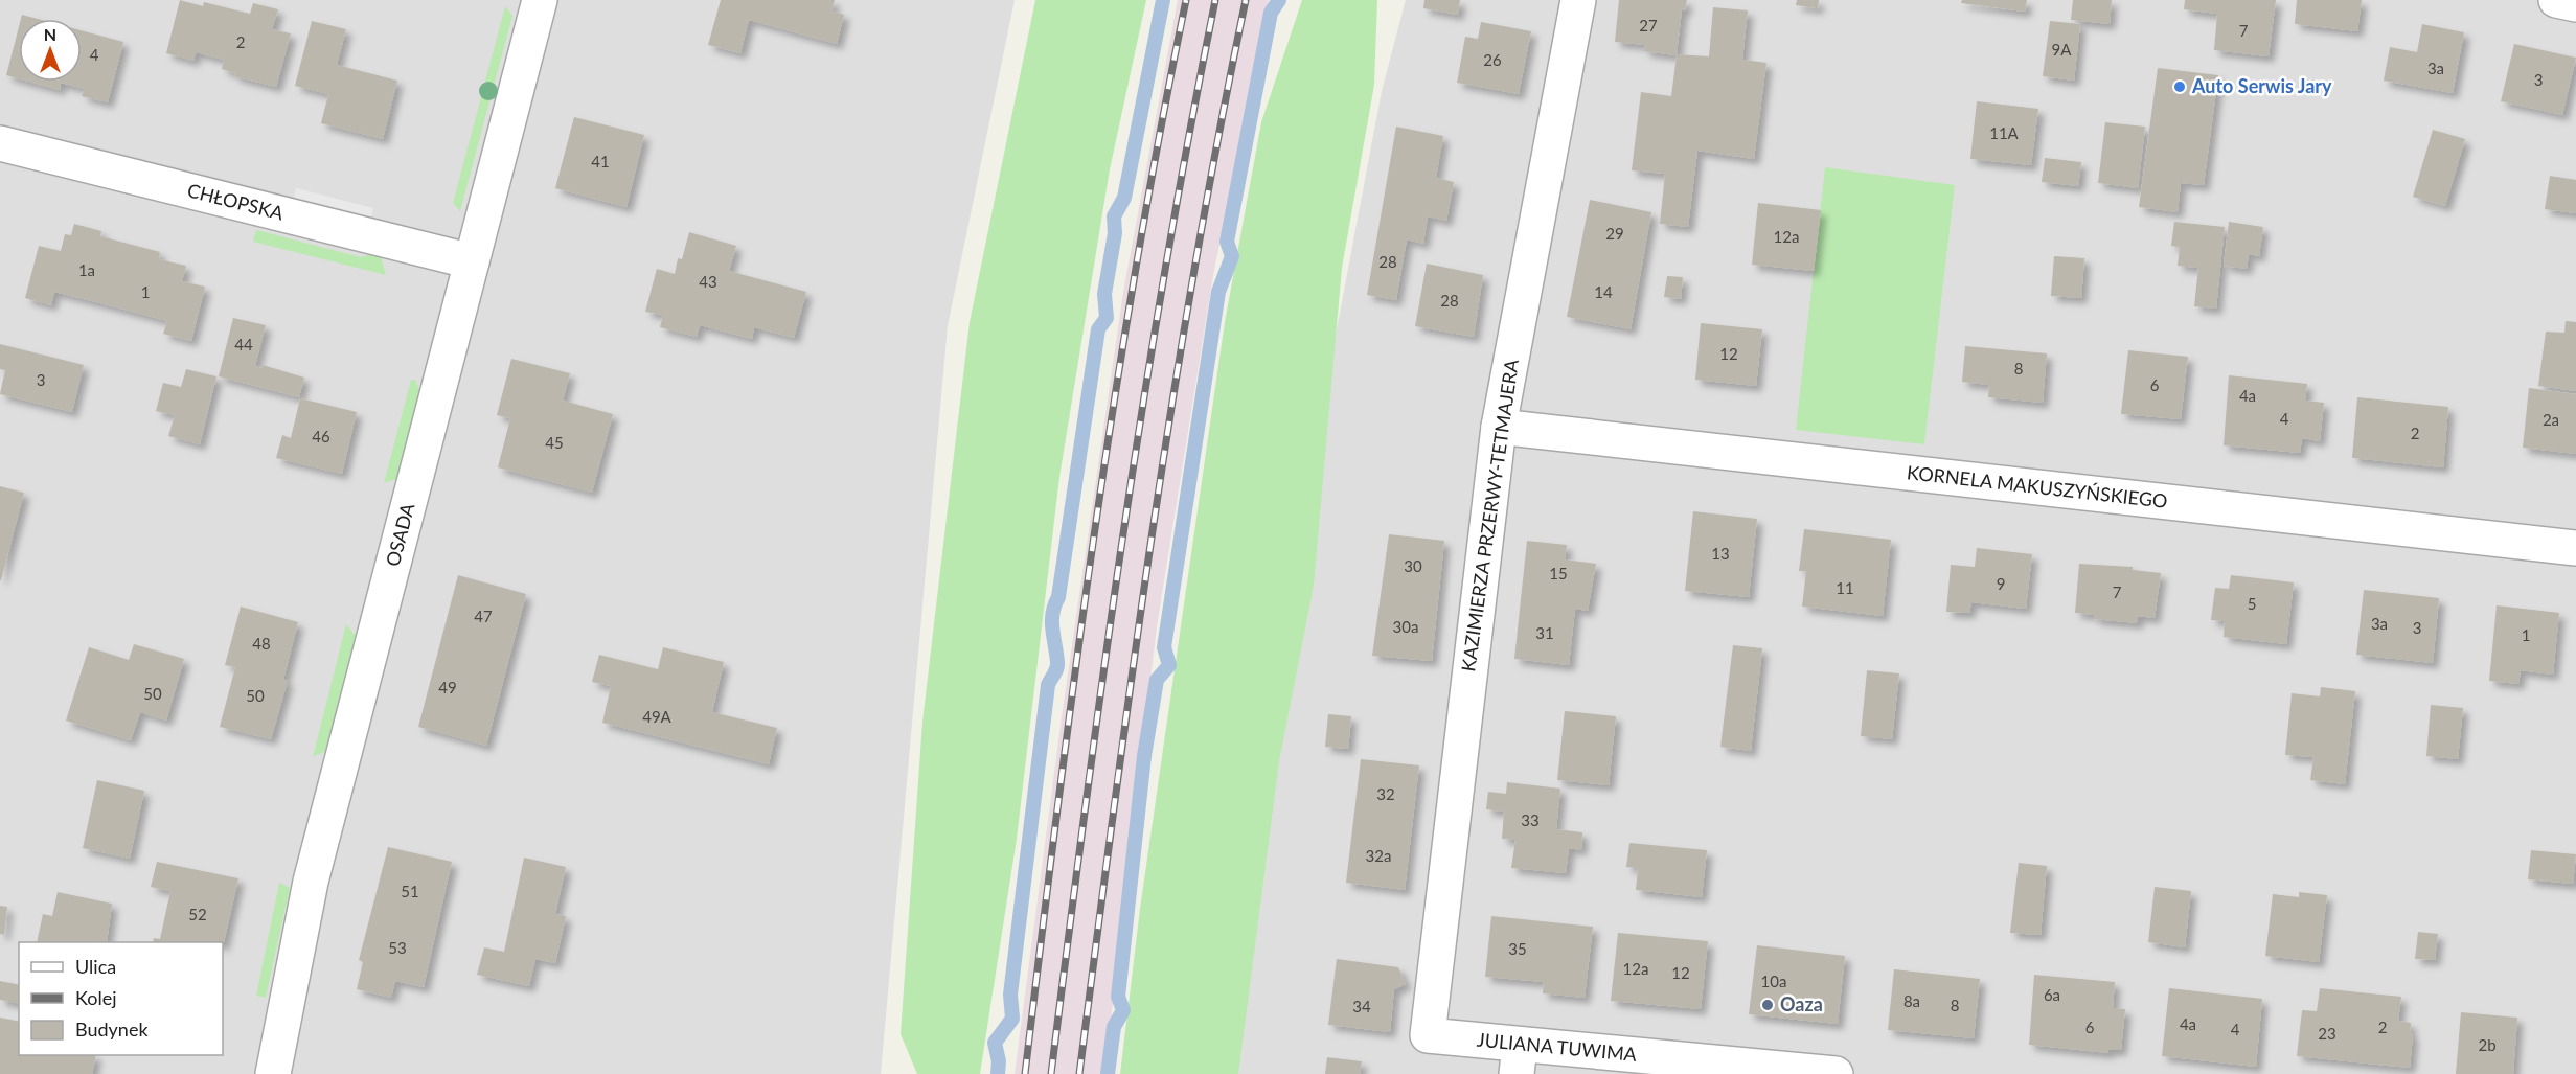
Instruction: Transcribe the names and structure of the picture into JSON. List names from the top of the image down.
{
  "streets": {
    "street": [
      "CHŁOPSKA",
      "KORNELA MAKUSZYŃSKIEGO",
      "KAZIMIERZA PRZERWY-TETMAJERA",
      "OSADA",
      "JULIANA TUWIMA"
    ]
  },
  "crossings": [
    ["CHŁOPSKA", "OSADA"],
    ["KORNELA MAKUSZYŃSKIEGO", "KAZIMIERZA PRZERWY-TETMAJERA"],
    ["KAZIMIERZA PRZERWY-TETMAJERA", "JULIANA TUWIMA"]
  ],
  "places": ["Auto Serwis Jary", "Oaza"],
  "house_numbers": [
    "27",
    "7",
    "2",
    "9A",
    "4",
    "26",
    "3a",
    "3",
    "11A",
    "41",
    "29",
    "12a",
    "28",
    "1a",
    "43",
    "1",
    "14",
    "28",
    "44",
    "12",
    "8",
    "3",
    "6",
    "4a",
    "4",
    "2a",
    "2",
    "46",
    "45",
    "13",
    "30",
    "15",
    "9",
    "11",
    "7",
    "5",
    "47",
    "3a",
    "30a",
    "3",
    "31",
    "1",
    "48",
    "49",
    "50",
    "50",
    "49A",
    "32",
    "33",
    "32a",
    "51",
    "52",
    "53",
    "35",
    "12a",
    "12",
    "10a",
    "6a",
    "8a",
    "8",
    "34",
    "4a",
    "6",
    "2",
    "4",
    "23",
    "2b"
  ],
  "legend": ["Ulica", "Kolej", "Budynek"],
  "north": "top"
}
